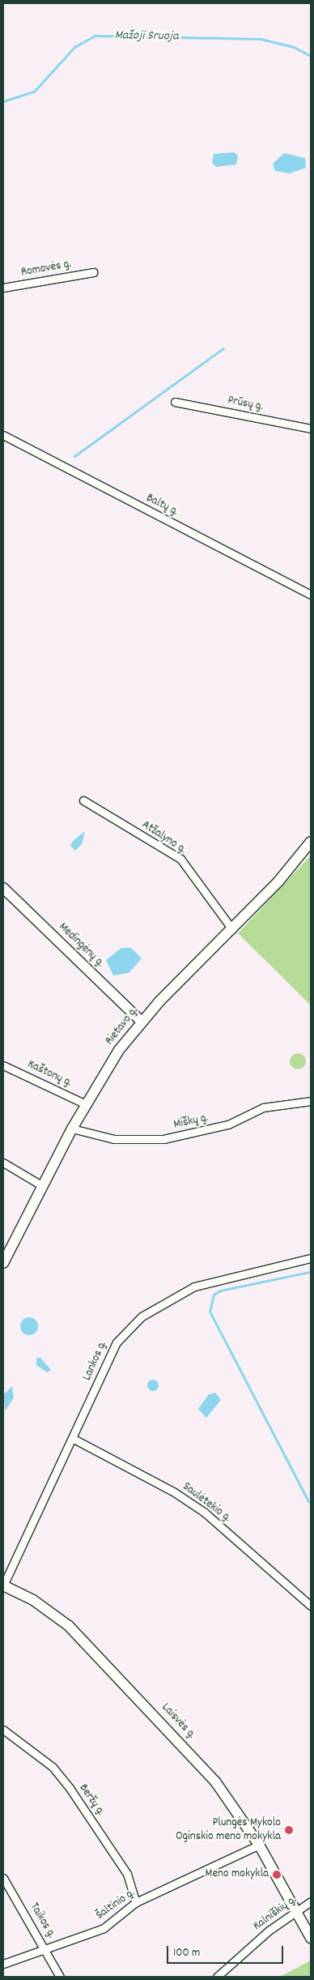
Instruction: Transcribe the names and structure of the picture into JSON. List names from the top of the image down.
{
  "streets": {
    "street": [
      "Romovės g.",
      "Prūsų g.",
      "Baltų g.",
      "Atžalyno g.",
      "Medingėnų g.",
      "Rietavo g.",
      "Kaštonų g.",
      "Miškų g.",
      "Lankos g.",
      "Saulėtekio g.",
      "Laisvės g.",
      "Beržų g.",
      "Šaltinio g.",
      "Kalniškių g.",
      "Taikos g."
    ]
  },
  "crossings": [
    ["Atžalyno g.", "Rietavo g."],
    ["Medingėnų g.", "Rietavo g."],
    ["Rietavo g.", "Kaštonų g."],
    ["Rietavo g.", "Miškų g."],
    ["Lankos g.", "Saulėtekio g."],
    ["Lankos g.", "Laisvės g."],
    ["Laisvės g.", "Šaltinio g."],
    ["Laisvės g.", "Kalniškių g."],
    ["Beržų g.", "Šaltinio g."],
    ["Šaltinio g.", "Taikos g."]
  ],
  "water": ["Mažoji Sruoja"],
  "places": ["Plungės Mykolo Oginskio meno mokykla", "Meno mokykla"],
  "scale_bar": "100 m"
}
